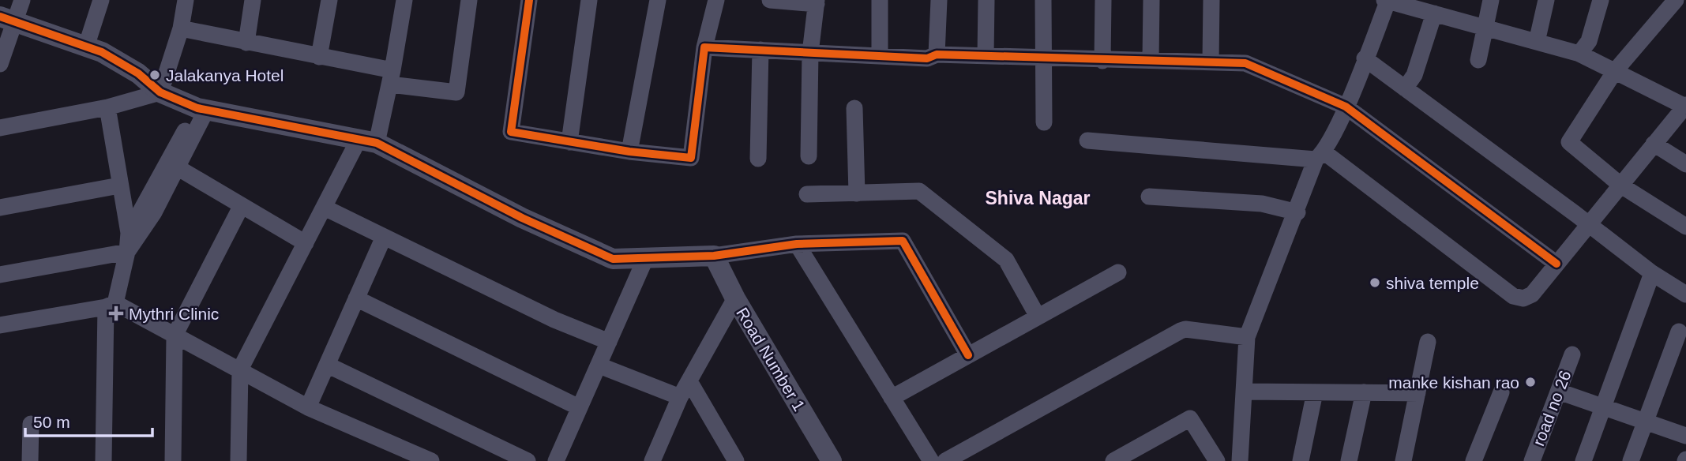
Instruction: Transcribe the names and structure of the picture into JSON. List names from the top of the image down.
{
  "streets": {
    "street": ["Road Number 1", "road no 26"]
  },
  "districts": ["Shiva Nagar"],
  "places": {
    "other": ["Jalakanya Hotel", "shiva temple", "manke kishan rao"],
    "health": ["Mythri Clinic"]
  },
  "scale_bar": "50 m"
}
